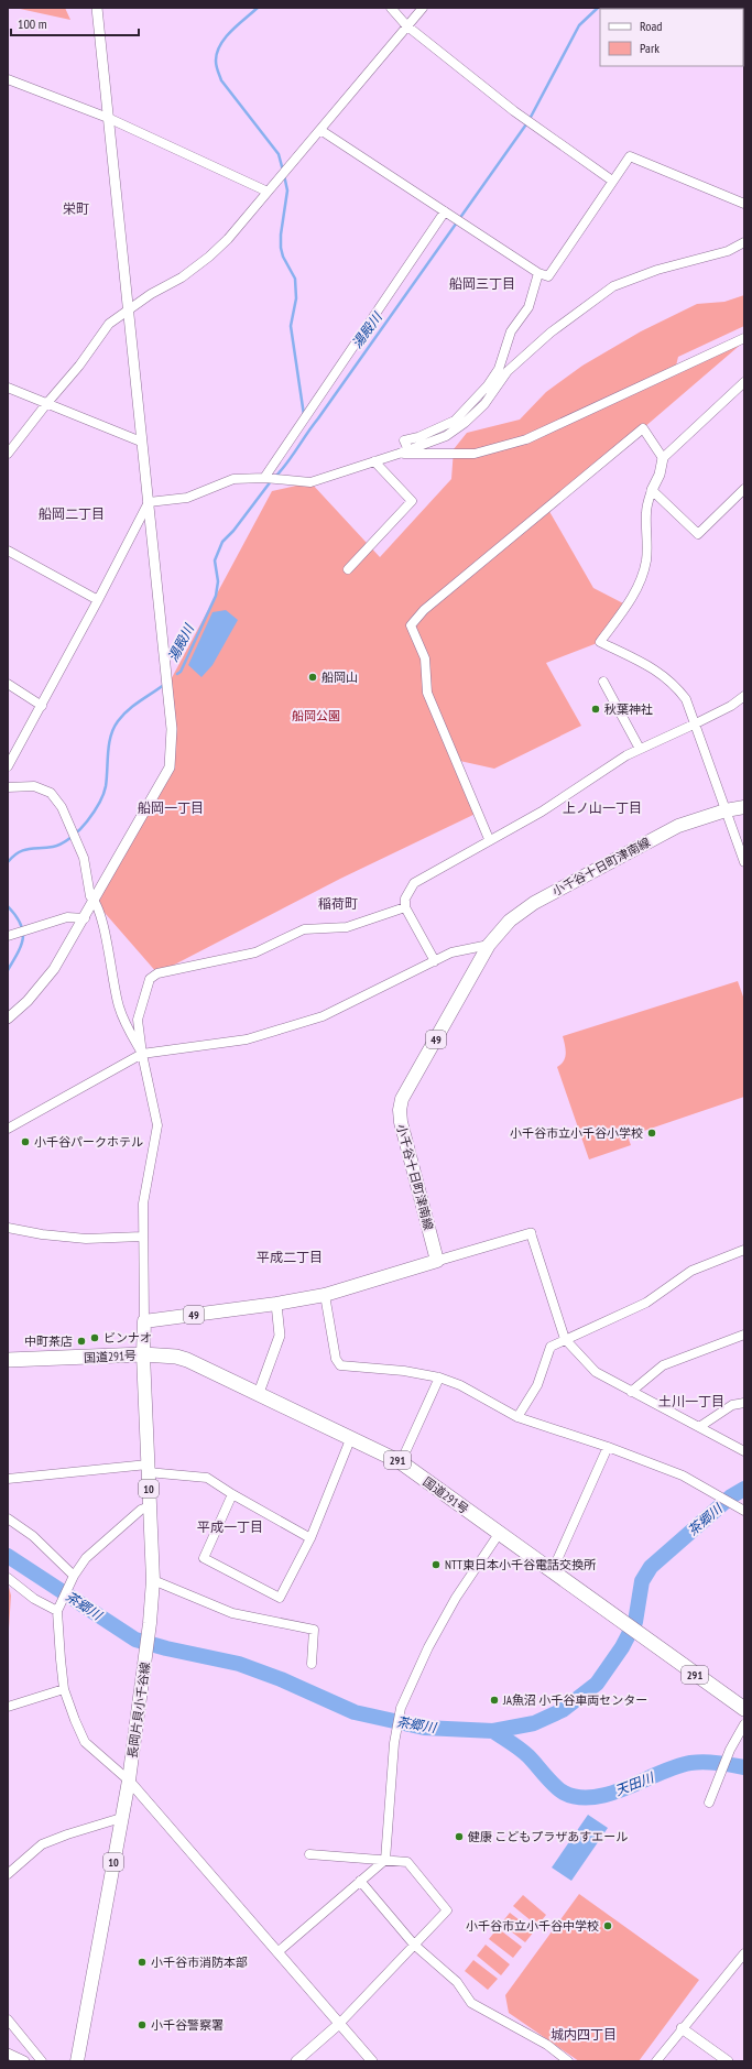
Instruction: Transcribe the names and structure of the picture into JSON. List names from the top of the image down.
{
  "streets": {
    "highway": ["国道291号", "291"],
    "main road": [
      "小千谷十日町津南線",
      "49",
      "10",
      "長岡片貝小千谷線"
    ]
  },
  "crossings": [
    ["小千谷十日町津南線", "49"],
    ["国道291号", "長岡片貝小千谷線"]
  ],
  "districts": [
    "栄町",
    "船岡三丁目",
    "船岡二丁目",
    "船岡一丁目",
    "上ノ山一丁目",
    "稲荷町",
    "平成二丁目",
    "土川一丁目",
    "平成一丁目",
    "城内四丁目"
  ],
  "water": ["湯殿川", "茶郷川", "天田川"],
  "parks": ["船岡公園"],
  "places": [
    "船岡山",
    "秋葉神社",
    "小千谷市立小千谷小学校",
    "小千谷パークホテル",
    "ビンナオ",
    "中町茶店",
    "NTT東日本小千谷電話交換所",
    "JA魚沼 小千谷車両センター",
    "健康 こどもプラザあすエール",
    "小千谷市立小千谷中学校",
    "小千谷市消防本部",
    "小千谷警察署"
  ],
  "legend": ["Road", "Park"],
  "scale_bar": "100 m"
}
